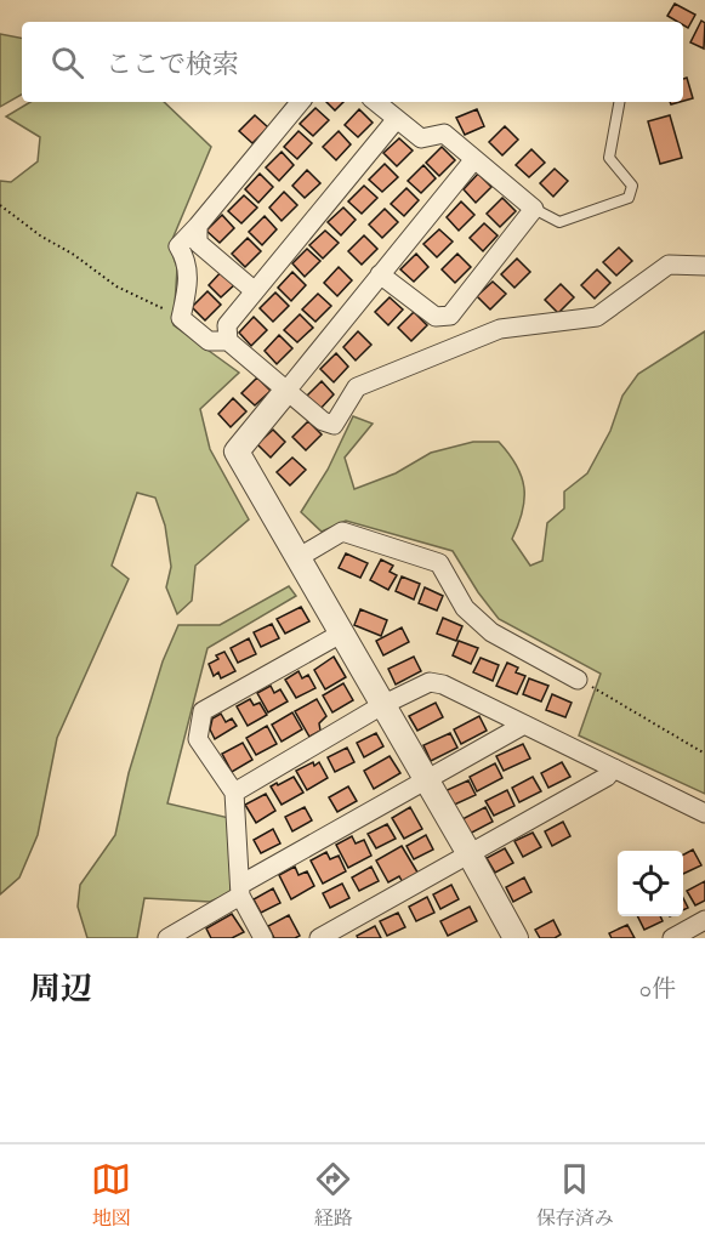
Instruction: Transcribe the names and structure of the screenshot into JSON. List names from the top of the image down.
{
  "page": {
    "search": "ここで検索",
    "heading": ["周辺", "0件"],
    "nav": ["地図", "経路", "保存済み"]
  }
}
